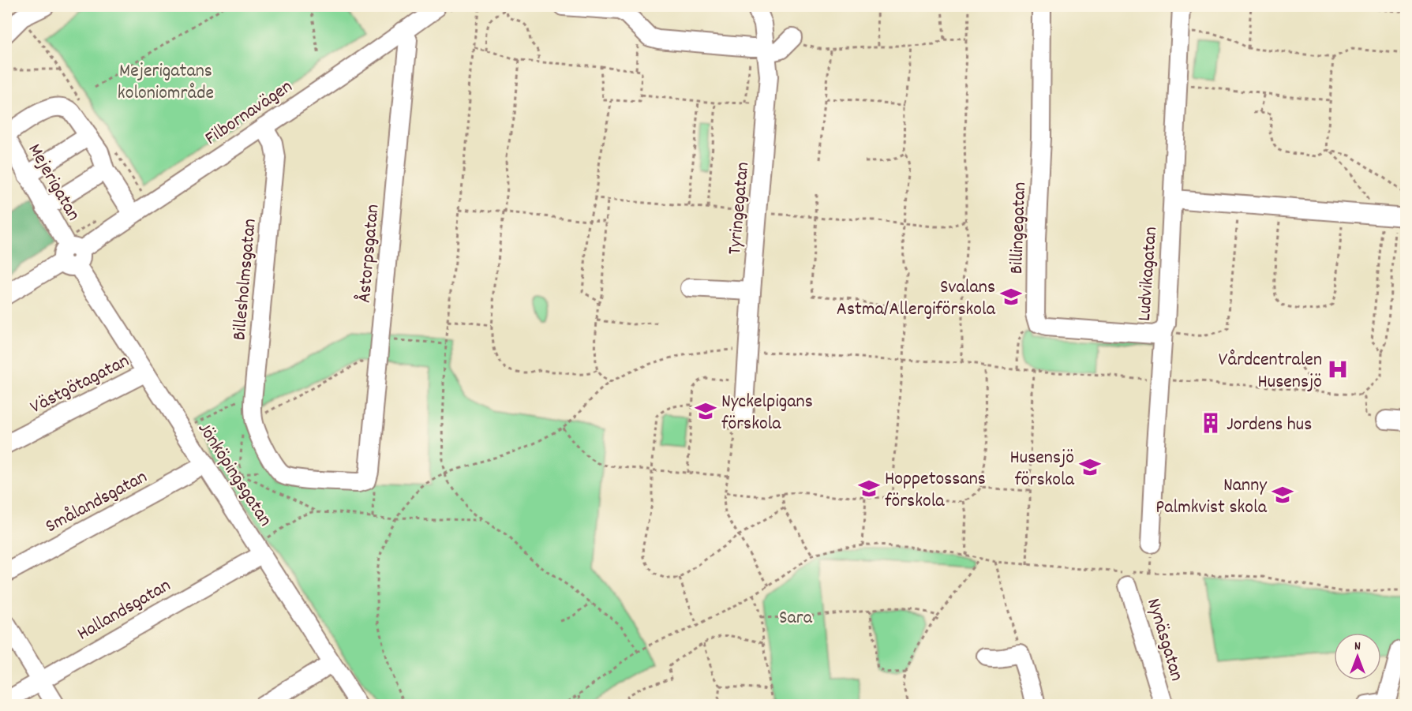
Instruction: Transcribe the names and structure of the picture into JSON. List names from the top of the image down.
{
  "streets": {
    "street": [
      "Filbornavägen",
      "Mejerigatan",
      "Tyringegatan",
      "Billingegatan",
      "Åstorpsgatan",
      "Ludvikagatan",
      "Billesholmsgatan",
      "Västgötagatan",
      "Jönköpingsgatan",
      "Smålandsgatan",
      "Hallandsgatan",
      "Nynäsgatan"
    ]
  },
  "crossings": [
    ["Filbornavägen", "Mejerigatan"],
    ["Filbornavägen", "Åstorpsgatan"],
    ["Filbornavägen", "Billesholmsgatan"],
    ["Filbornavägen", "Jönköpingsgatan"],
    ["Mejerigatan", "Jönköpingsgatan"],
    ["Västgötagatan", "Jönköpingsgatan"],
    ["Jönköpingsgatan", "Smålandsgatan"],
    ["Jönköpingsgatan", "Hallandsgatan"]
  ],
  "parks": ["Mejerigatans koloniområde", "Sara"],
  "places": {
    "school or university": [
      "Svalans Astma/Allergiförskola",
      "Nyckelpigans förskola",
      "Husensjö förskola",
      "Hoppetossans förskola",
      "Nanny Palmkvist skola"
    ],
    "hospital": ["Vårdcentralen Husensjö"],
    "building": ["Jordens hus"]
  },
  "north": "top"
}
